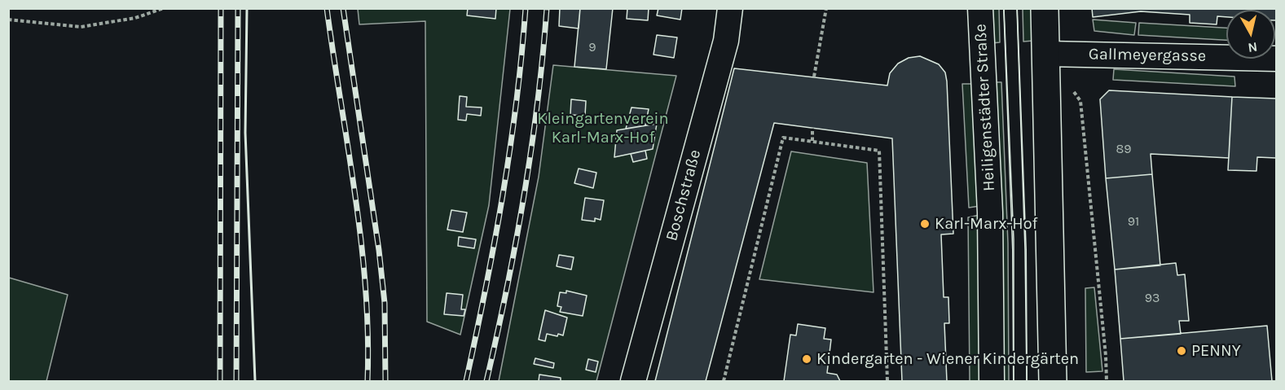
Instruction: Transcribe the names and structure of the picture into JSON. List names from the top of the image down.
{
  "streets": {
    "street": ["Gallmeyergasse", "Heiligenstädter Straße", "Boschstraße"]
  },
  "parks": ["Kleingartenverein Karl-Marx-Hof"],
  "places": ["Karl-Marx-Hof", "PENNY", "Kindergarten - Wiener Kindergärten"],
  "house_numbers": [
    "9",
    "89",
    "91",
    "93"
  ],
  "north": "bottom"
}
